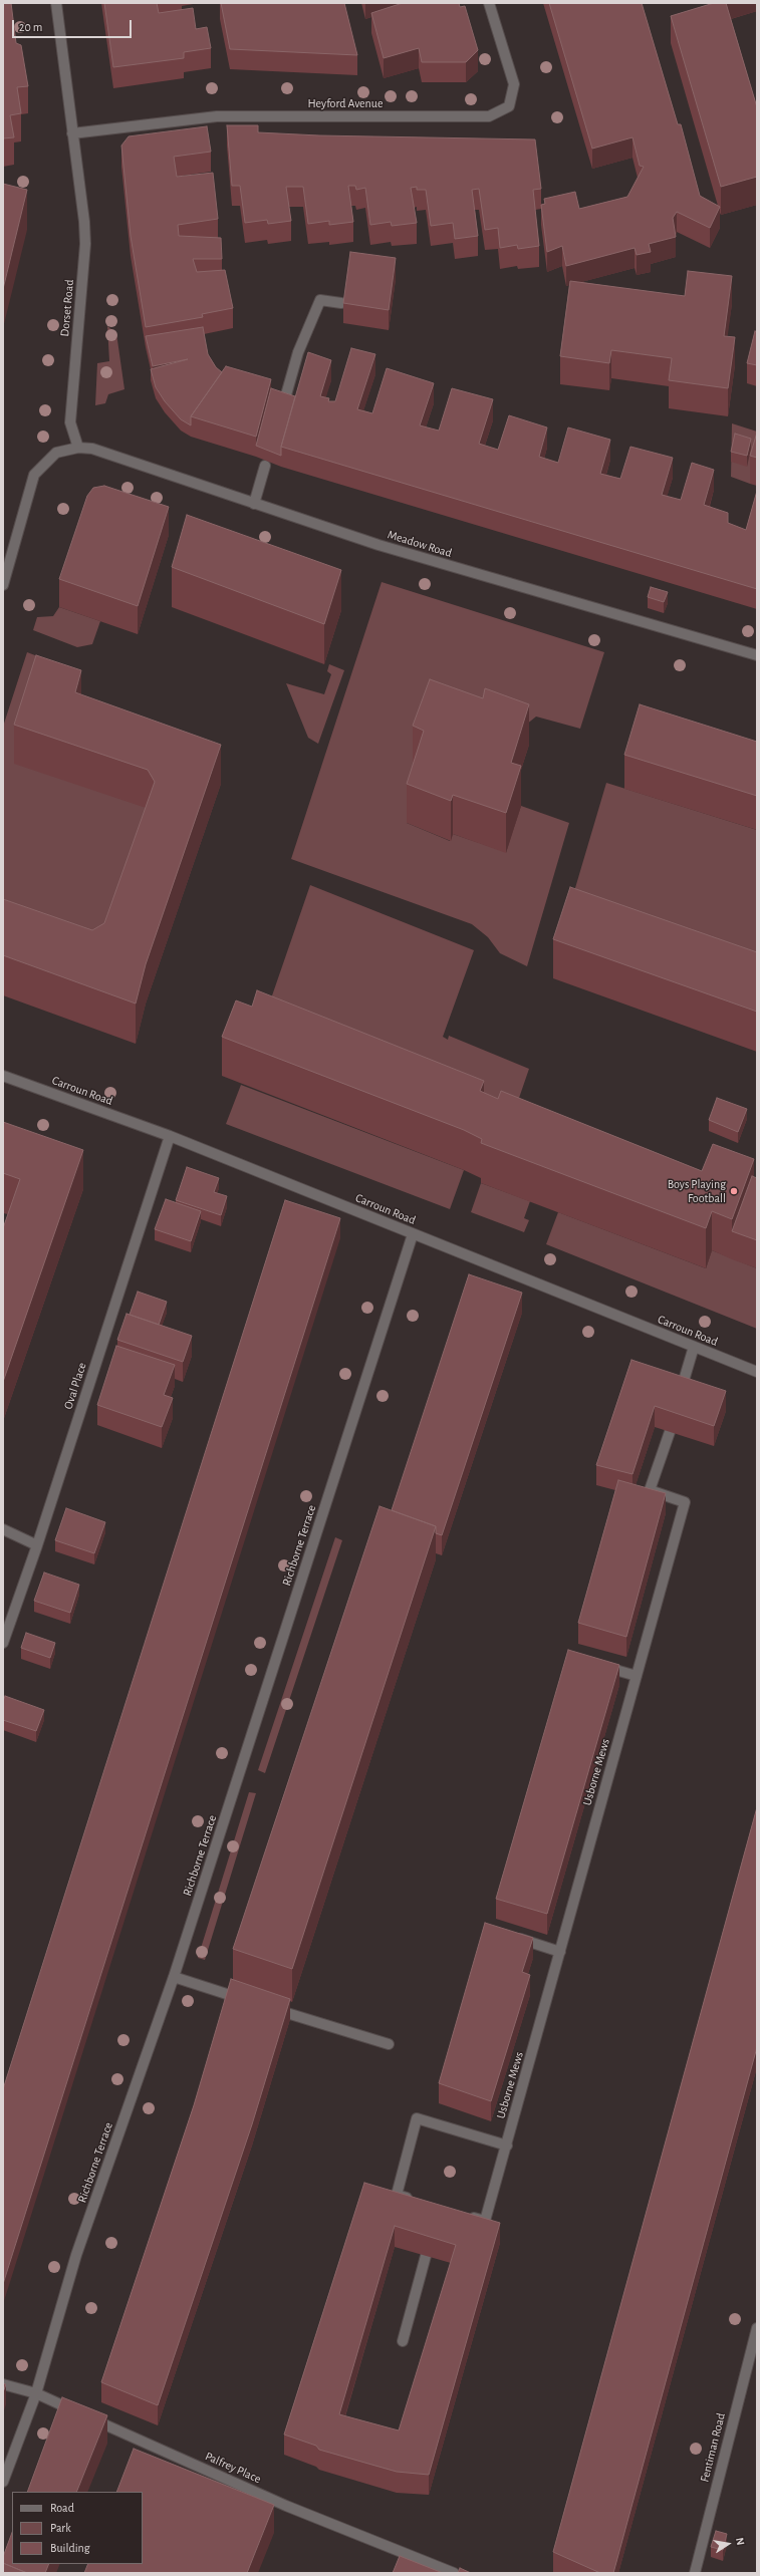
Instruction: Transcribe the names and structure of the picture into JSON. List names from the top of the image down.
{
  "streets": {
    "street": [
      "Heyford Avenue",
      "Dorset Road",
      "Meadow Road",
      "Carroun Road",
      "Oval Place",
      "Richborne Terrace",
      "Usborne Mews",
      "Fentiman Road",
      "Palfrey Place"
    ]
  },
  "crossings": [
    ["Heyford Avenue", "Dorset Road"],
    ["Dorset Road", "Meadow Road"],
    ["Carroun Road", "Oval Place"],
    ["Carroun Road", "Richborne Terrace"],
    ["Richborne Terrace", "Palfrey Place"]
  ],
  "places": ["Boys Playing Football"],
  "legend": ["Road", "Park", "Building"],
  "scale_bar": "20 m",
  "north": "right"
}
